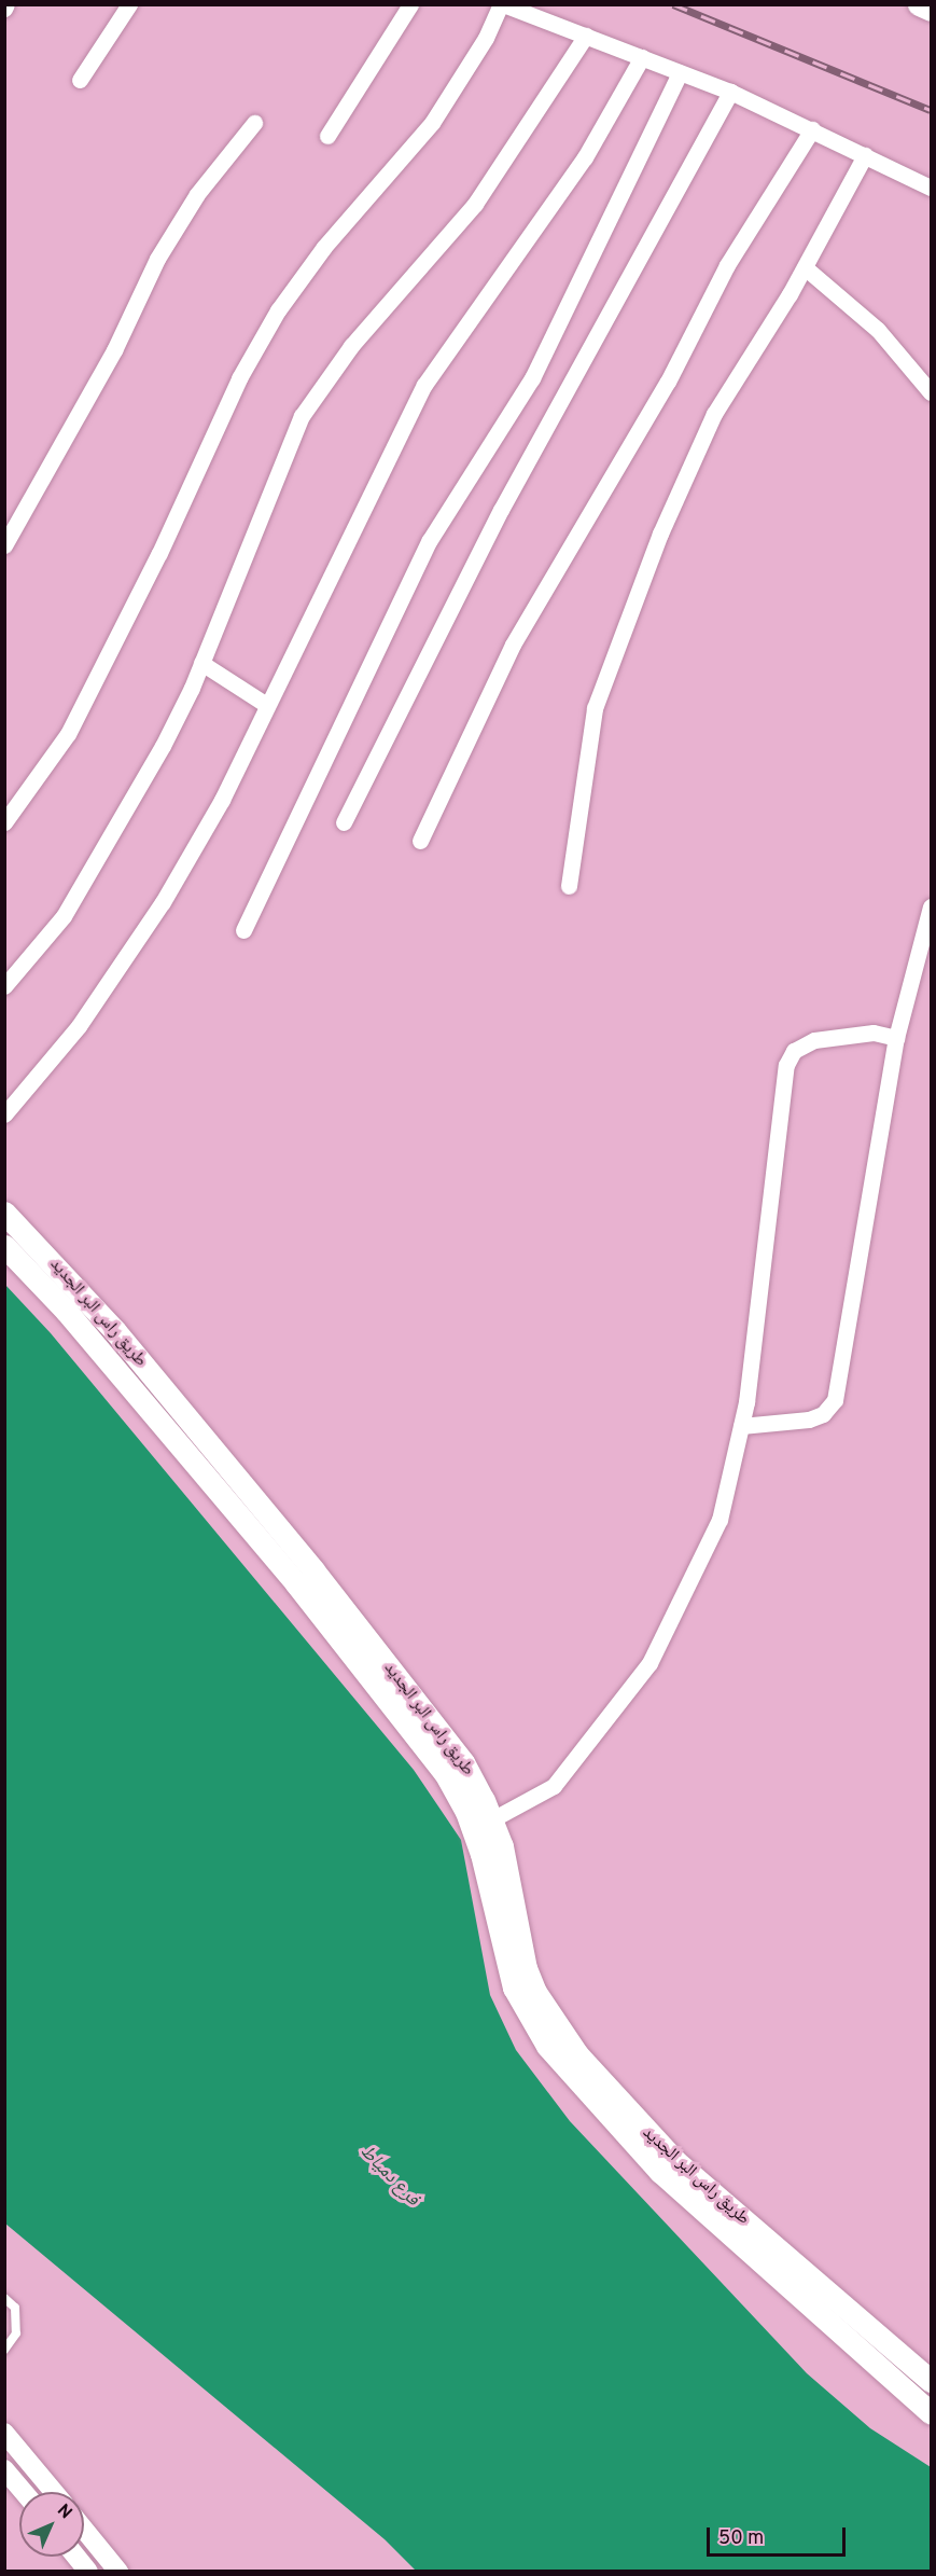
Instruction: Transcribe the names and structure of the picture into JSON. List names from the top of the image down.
{
  "streets": {
    "main road": ["طريق راس البر الجديد"]
  },
  "water": ["فرع دمياط"],
  "scale_bar": "50 m",
  "north": "top right"
}
